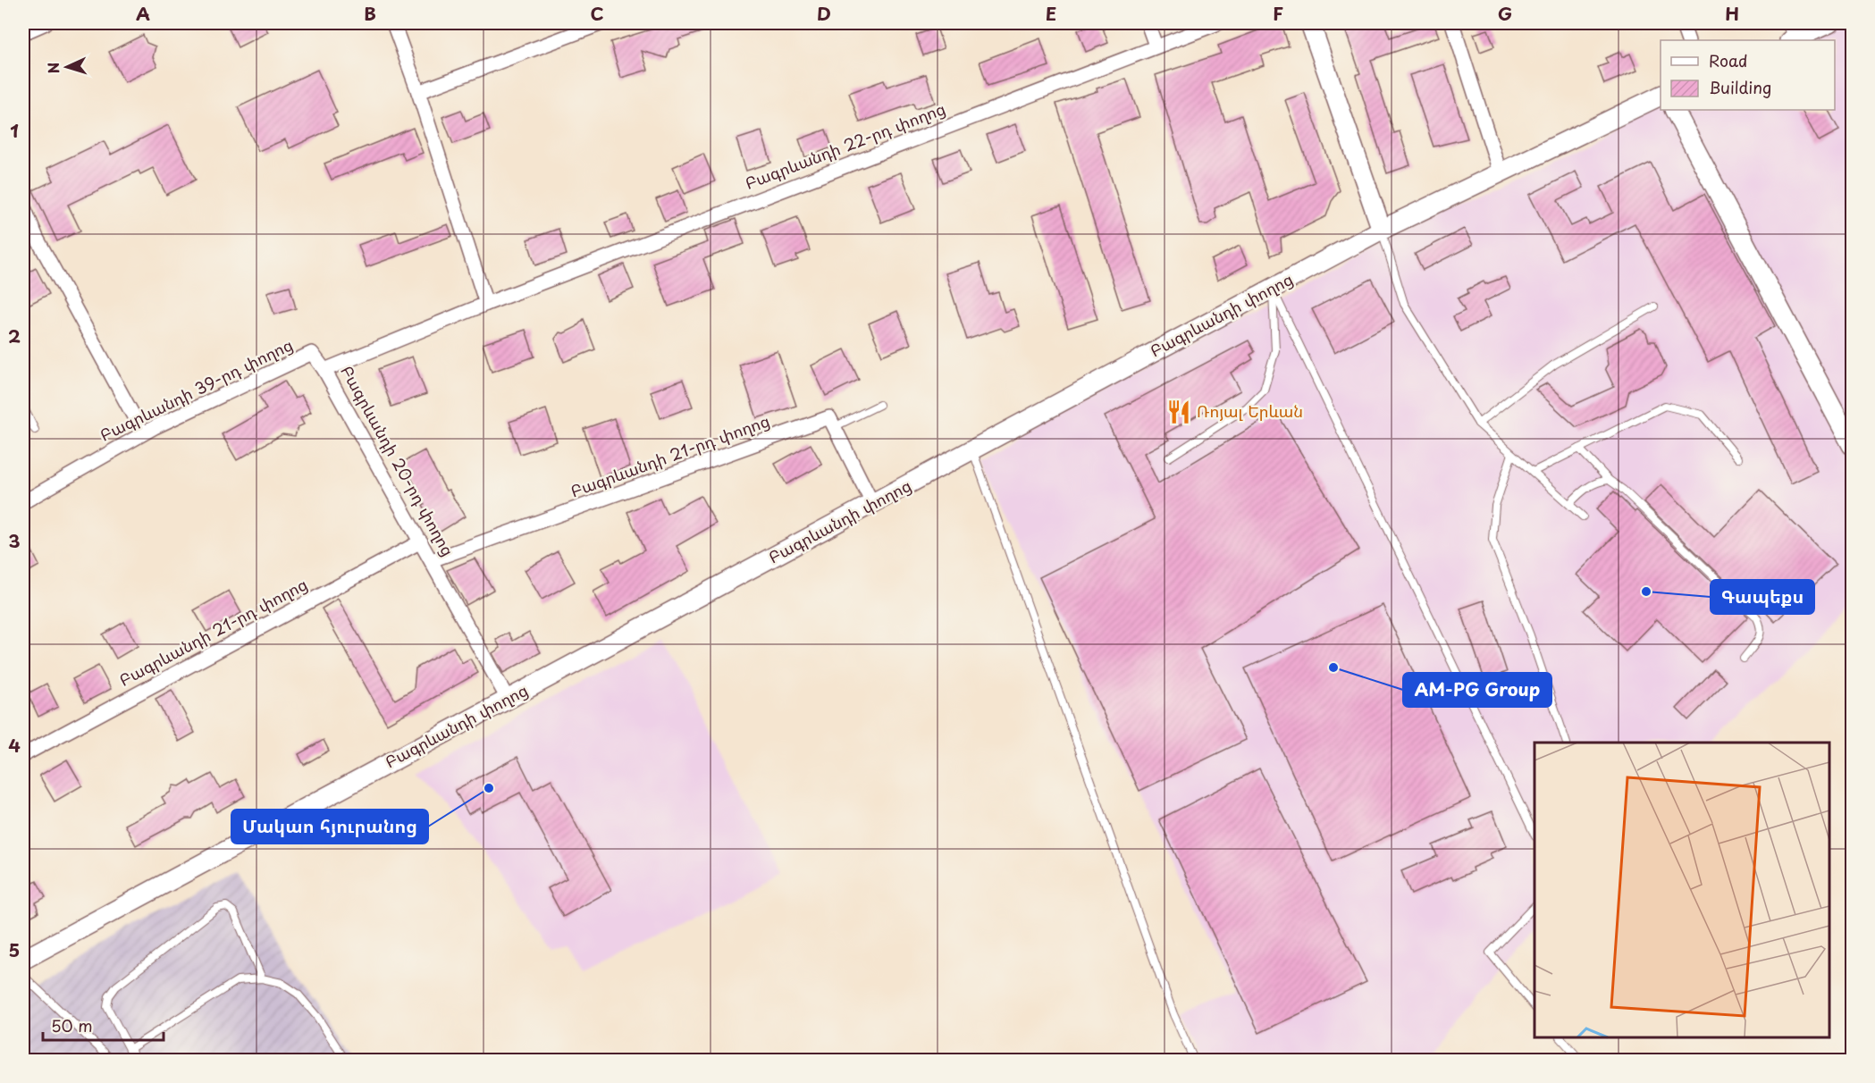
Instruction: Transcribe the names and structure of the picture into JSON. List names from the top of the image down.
{
  "streets": {
    "main road": ["Բագրևանդի փողոց"],
    "street": [
      "Բագրևանդի 22-րդ փողոց",
      "Բագրևանդի 39-րդ փողոց",
      "Բագրևանդի 21-րդ փողոց",
      "Բագրևանդի 20-րդ փողոց"
    ]
  },
  "crossings": [
    ["Բագրևանդի 22-րդ փողոց", "Բագրևանդի 20-րդ փողոց"],
    ["Բագրևանդի փողոց", "Բագրևանդի 20-րդ փողոց"],
    ["Բագրևանդի 39-րդ փողոց", "Բագրևանդի 20-րդ փողոց"],
    ["Բագրևանդի 21-րդ փողոց", "Բագրևանդի 20-րդ փողոց"]
  ],
  "places": {
    "restaurant": ["Ռոյալ Երևան"],
    "other": ["Գապեքս", "AM-PG Group", "Մակաո հյուրանոց"]
  },
  "legend": ["Road", "Building"],
  "scale_bar": "50 m",
  "north": "left",
  "grid": {
    "columns": [
      "A",
      "B",
      "C",
      "D",
      "E",
      "F",
      "G",
      "H"
    ],
    "rows": [
      "1",
      "2",
      "3",
      "4",
      "5"
    ]
  }
}
